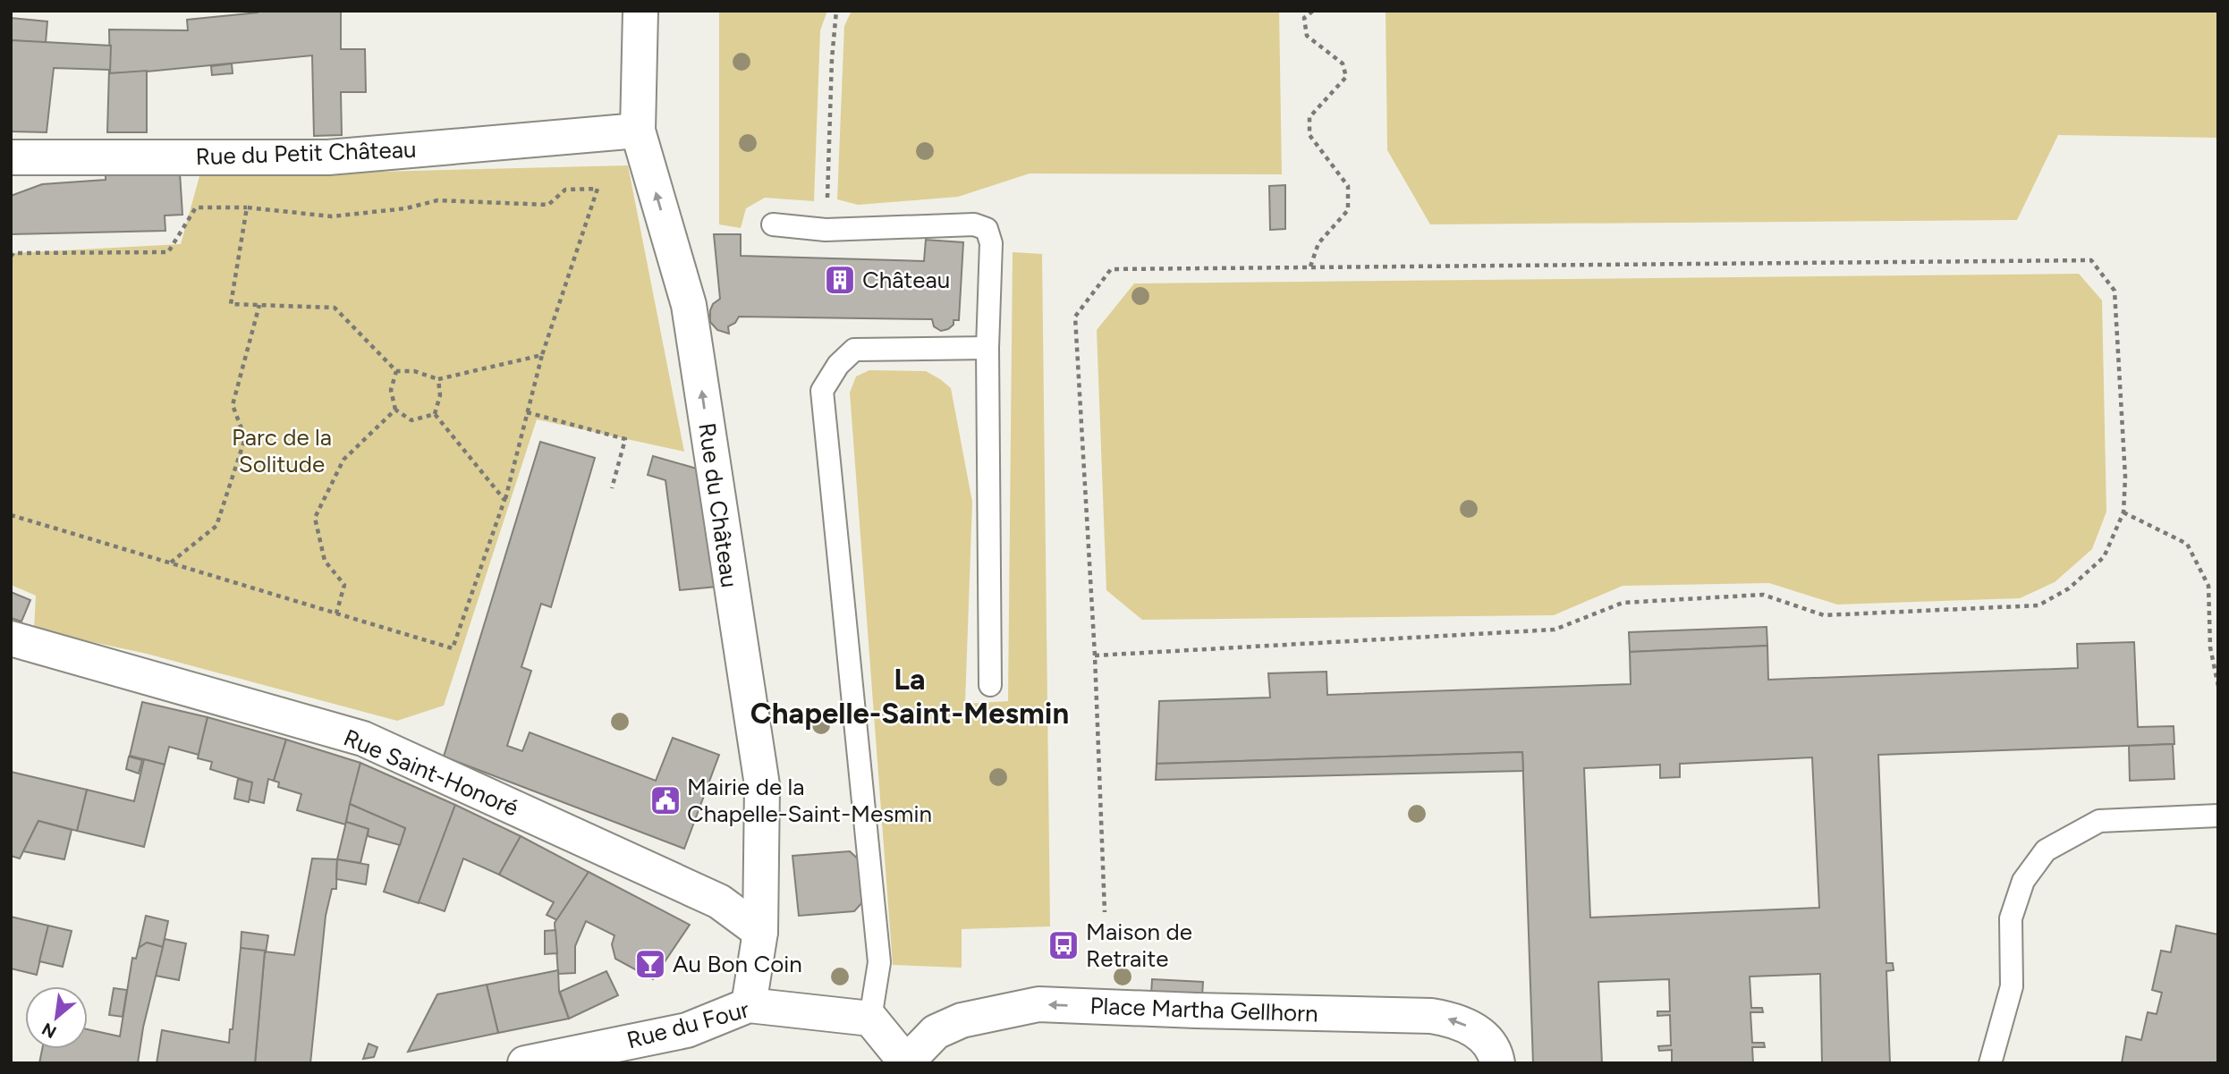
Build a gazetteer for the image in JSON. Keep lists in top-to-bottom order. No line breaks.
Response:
{"streets":{"street":["Rue du Petit Château","Rue du Château","Rue Saint-Honoré","Place Martha Gellhorn","Rue du Four"]},"crossings":[["Rue du Petit Château","Rue du Château"],["Rue du Château","Rue Saint-Honoré"],["Rue du Château","Rue du Four"]],"one_way":["Rue du Château","Place Martha Gellhorn"],"districts":["La Chapelle-Saint-Mesmin"],"parks":["Parc de la Solitude"],"places":{"building":["Château"],"public building":["Mairie de la Chapelle-Saint-Mesmin"],"bus stop":["Maison de Retraite"],"bar":["Au Bon Coin"]},"north":"bottom left"}
